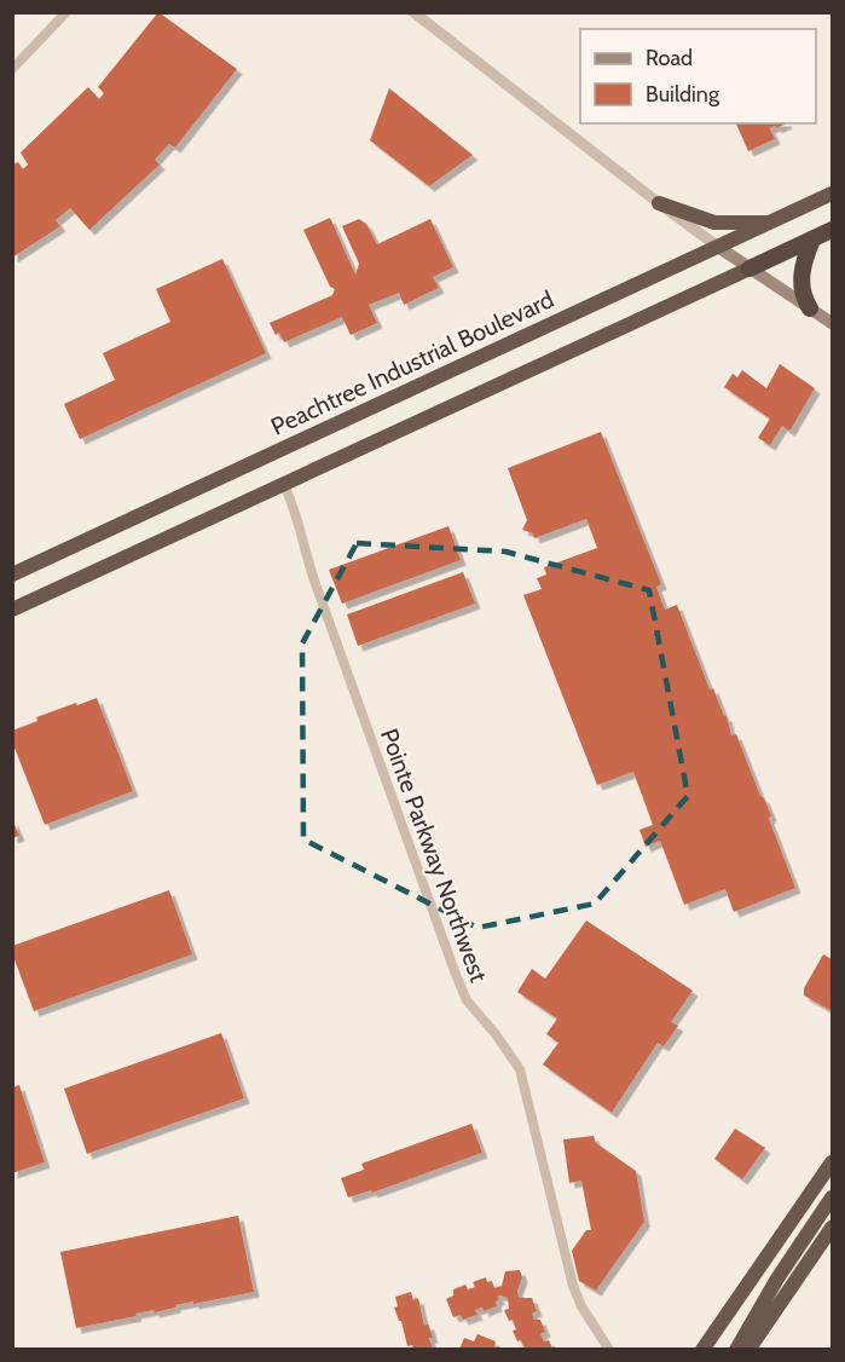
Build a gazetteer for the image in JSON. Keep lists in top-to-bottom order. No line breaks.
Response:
{"streets":{"highway":["Peachtree Industrial Boulevard"],"street":["Pointe Parkway Northwest"]},"legend":["Road","Building"]}
